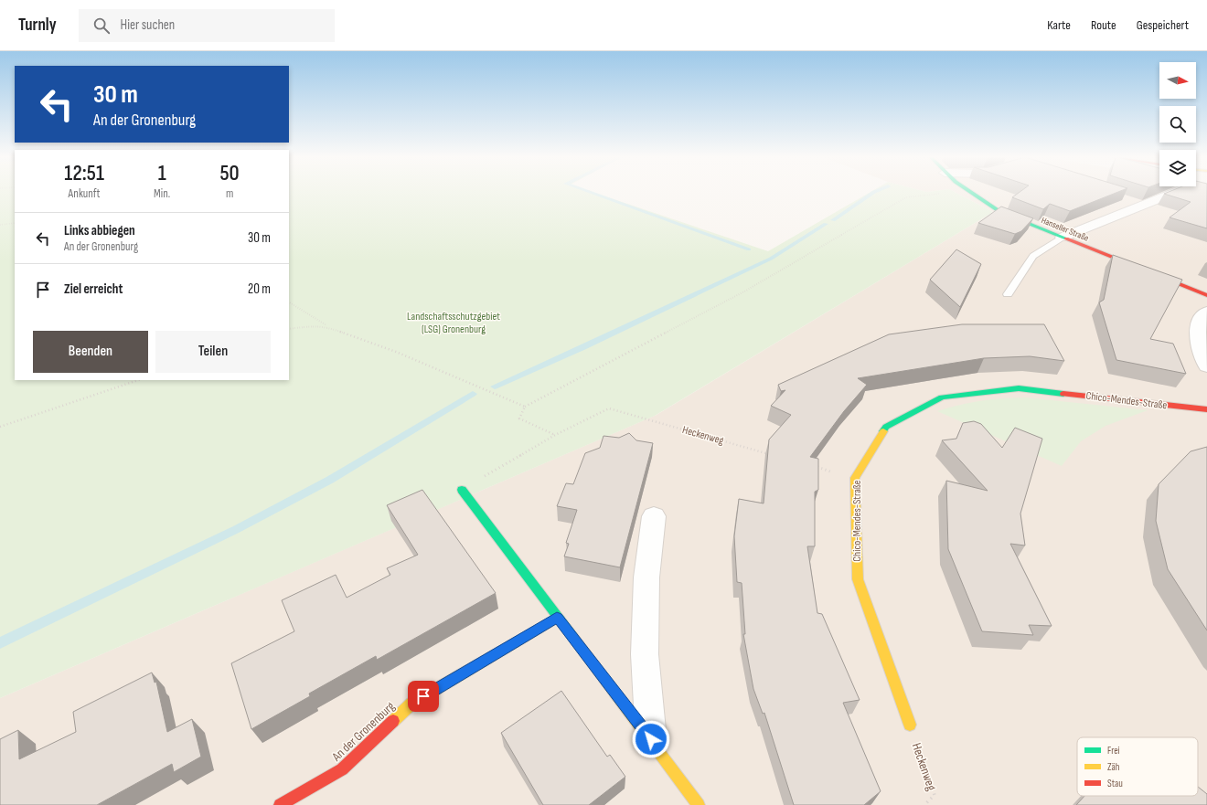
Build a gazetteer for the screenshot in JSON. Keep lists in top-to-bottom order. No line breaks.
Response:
{"streets":{"street":["Hanseller Straße","Chico-Mendes-Straße","An der Gronenburg"],"path":["Heckenweg"]},"crossings":[["Chico-Mendes-Straße","Heckenweg"]],"parks":["Landschaftsschutzgebiet (LSG) Gronenburg"],"legend":["Frei","Zäh","Stau"],"north":"right","page":{"header":"Turnly","search":"Hier suchen","nav":["Karte","Route","Gespeichert"],"turn":["30 m","An der Gronenburg"],"eta":["12:51","Ankunft","1","Min.","50","m"],"list":[{"name":"Links abbiegen","note":"An der Gronenburg","value":"30 m"},{"name":"Ziel erreicht","value":"20 m"}],"buttons":["Beenden","Teilen"]}}
